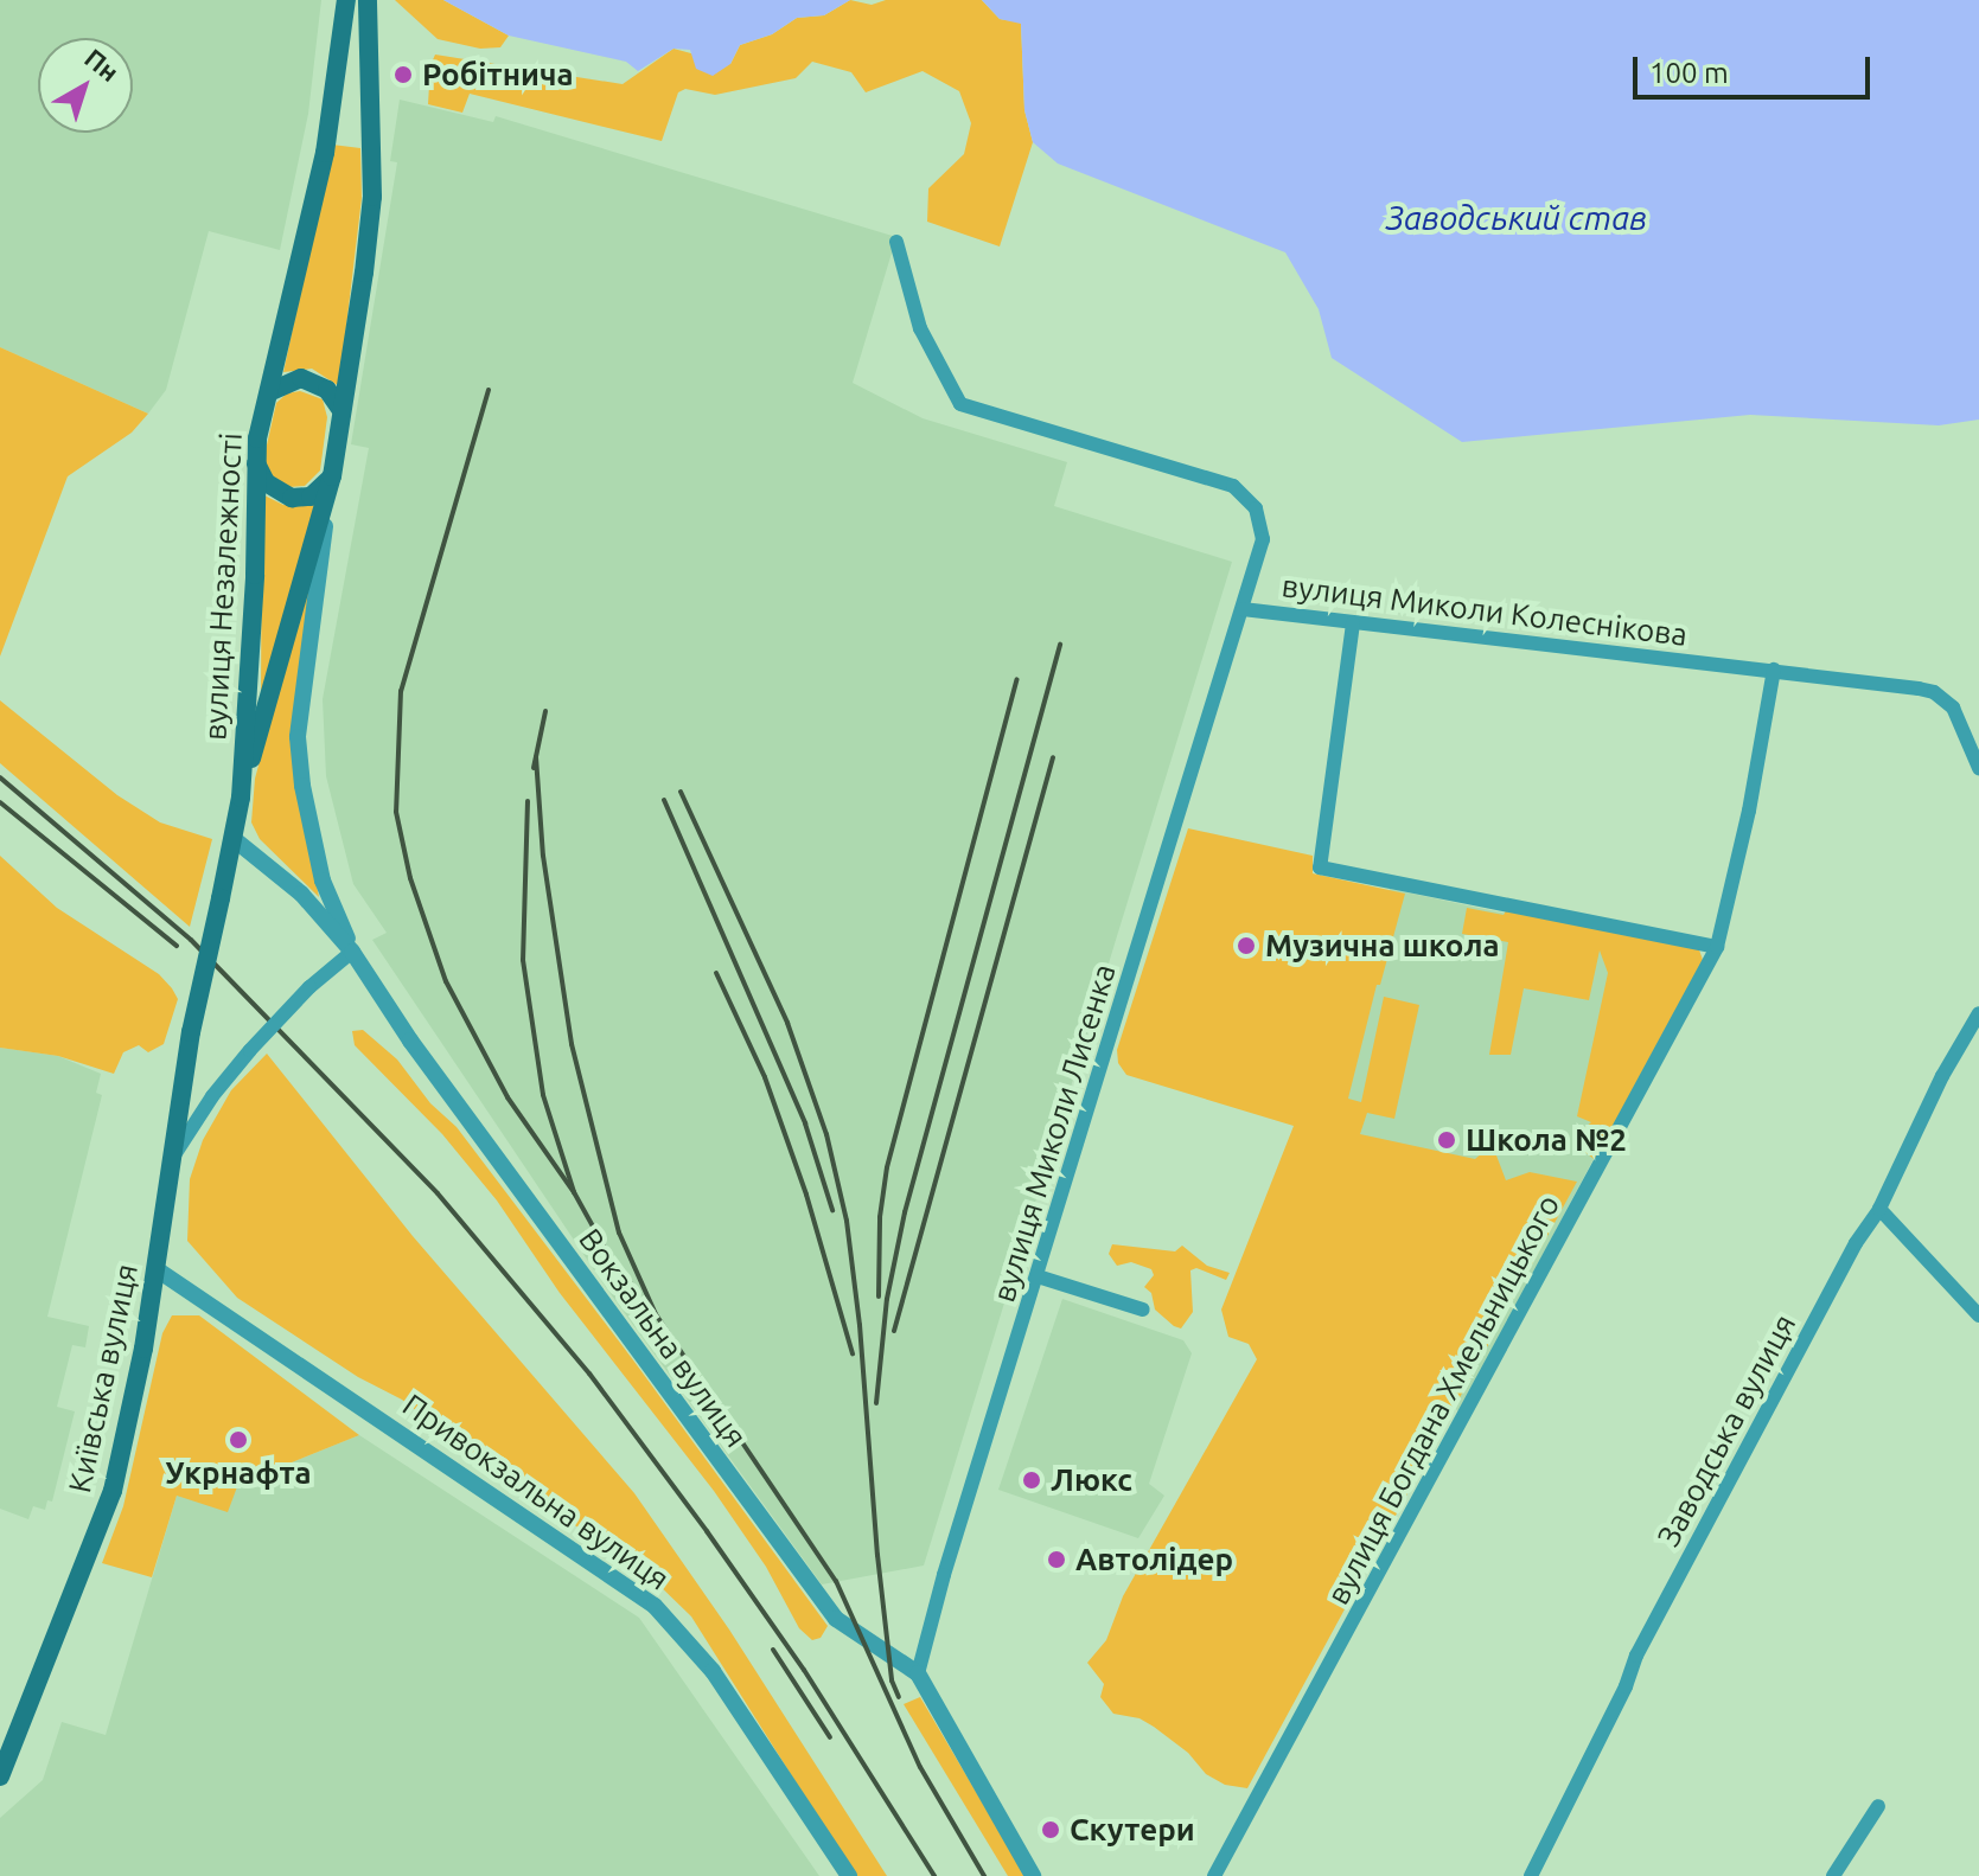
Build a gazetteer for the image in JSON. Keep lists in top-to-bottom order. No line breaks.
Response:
{"streets":{"main road":["вулиця Незалежності","Київська вулиця"],"street":["вулиця Миколи Колеснікова","вулиця Миколи Лисенка","Вокзальна вулиця","вулиця Богдана Хмельницького","Заводська вулиця","Привокзальна вулиця"]},"crossings":[["вулиця Незалежності","Вокзальна вулиця"],["вулиця Незалежності","Київська вулиця"],["вулиця Миколи Колеснікова","вулиця Миколи Лисенка"],["вулиця Миколи Колеснікова","вулиця Богдана Хмельницького"],["вулиця Миколи Лисенка","Вокзальна вулиця"],["Київська вулиця","Привокзальна вулиця"]],"water":["Заводський став"],"places":["Робітнича","Музична школа","Школа №2","Укрнафта","Люкс","Автолідер","Скутери"],"scale_bar":"100 m","north":"top right"}
